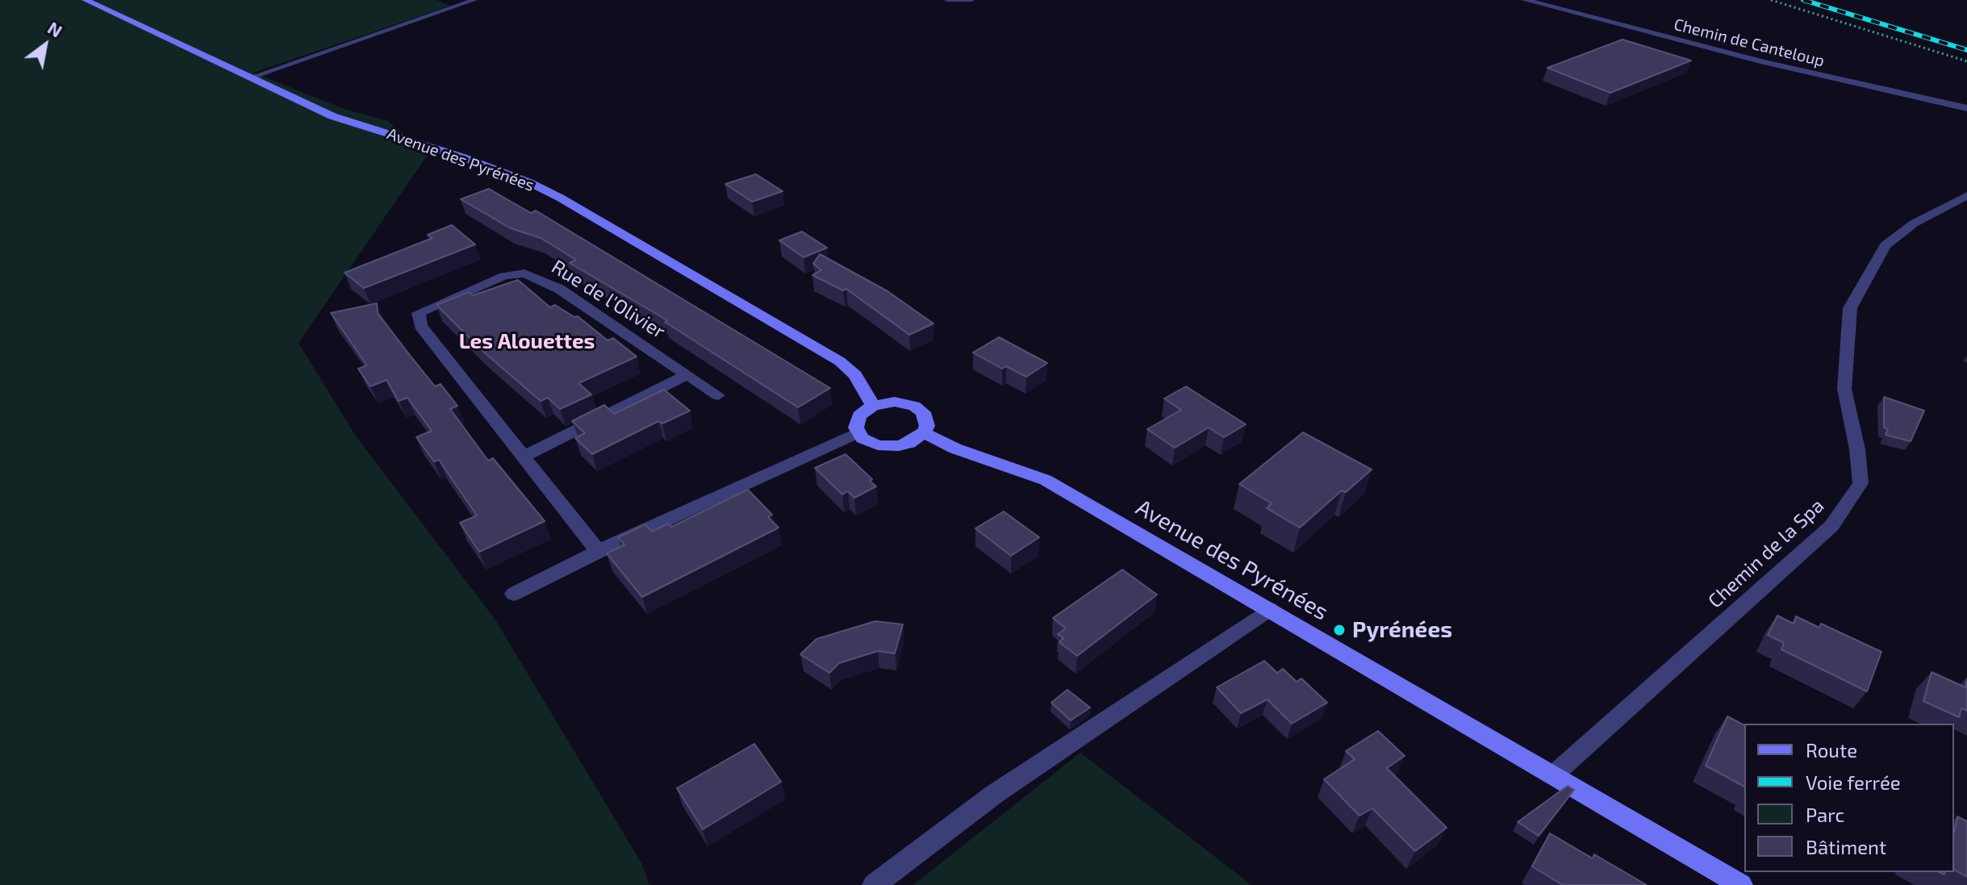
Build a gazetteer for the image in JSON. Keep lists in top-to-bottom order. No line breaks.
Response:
{"streets":{"main road":["Avenue des Pyrénées"],"street":["Chemin de Canteloup","Rue de l'Olivier","Chemin de la Spa"]},"crossings":[["Avenue des Pyrénées","Chemin de la Spa"]],"districts":["Les Alouettes"],"places":["Pyrénées"],"legend":["Route","Voie ferrée","Parc","Bâtiment"],"north":"top right"}
